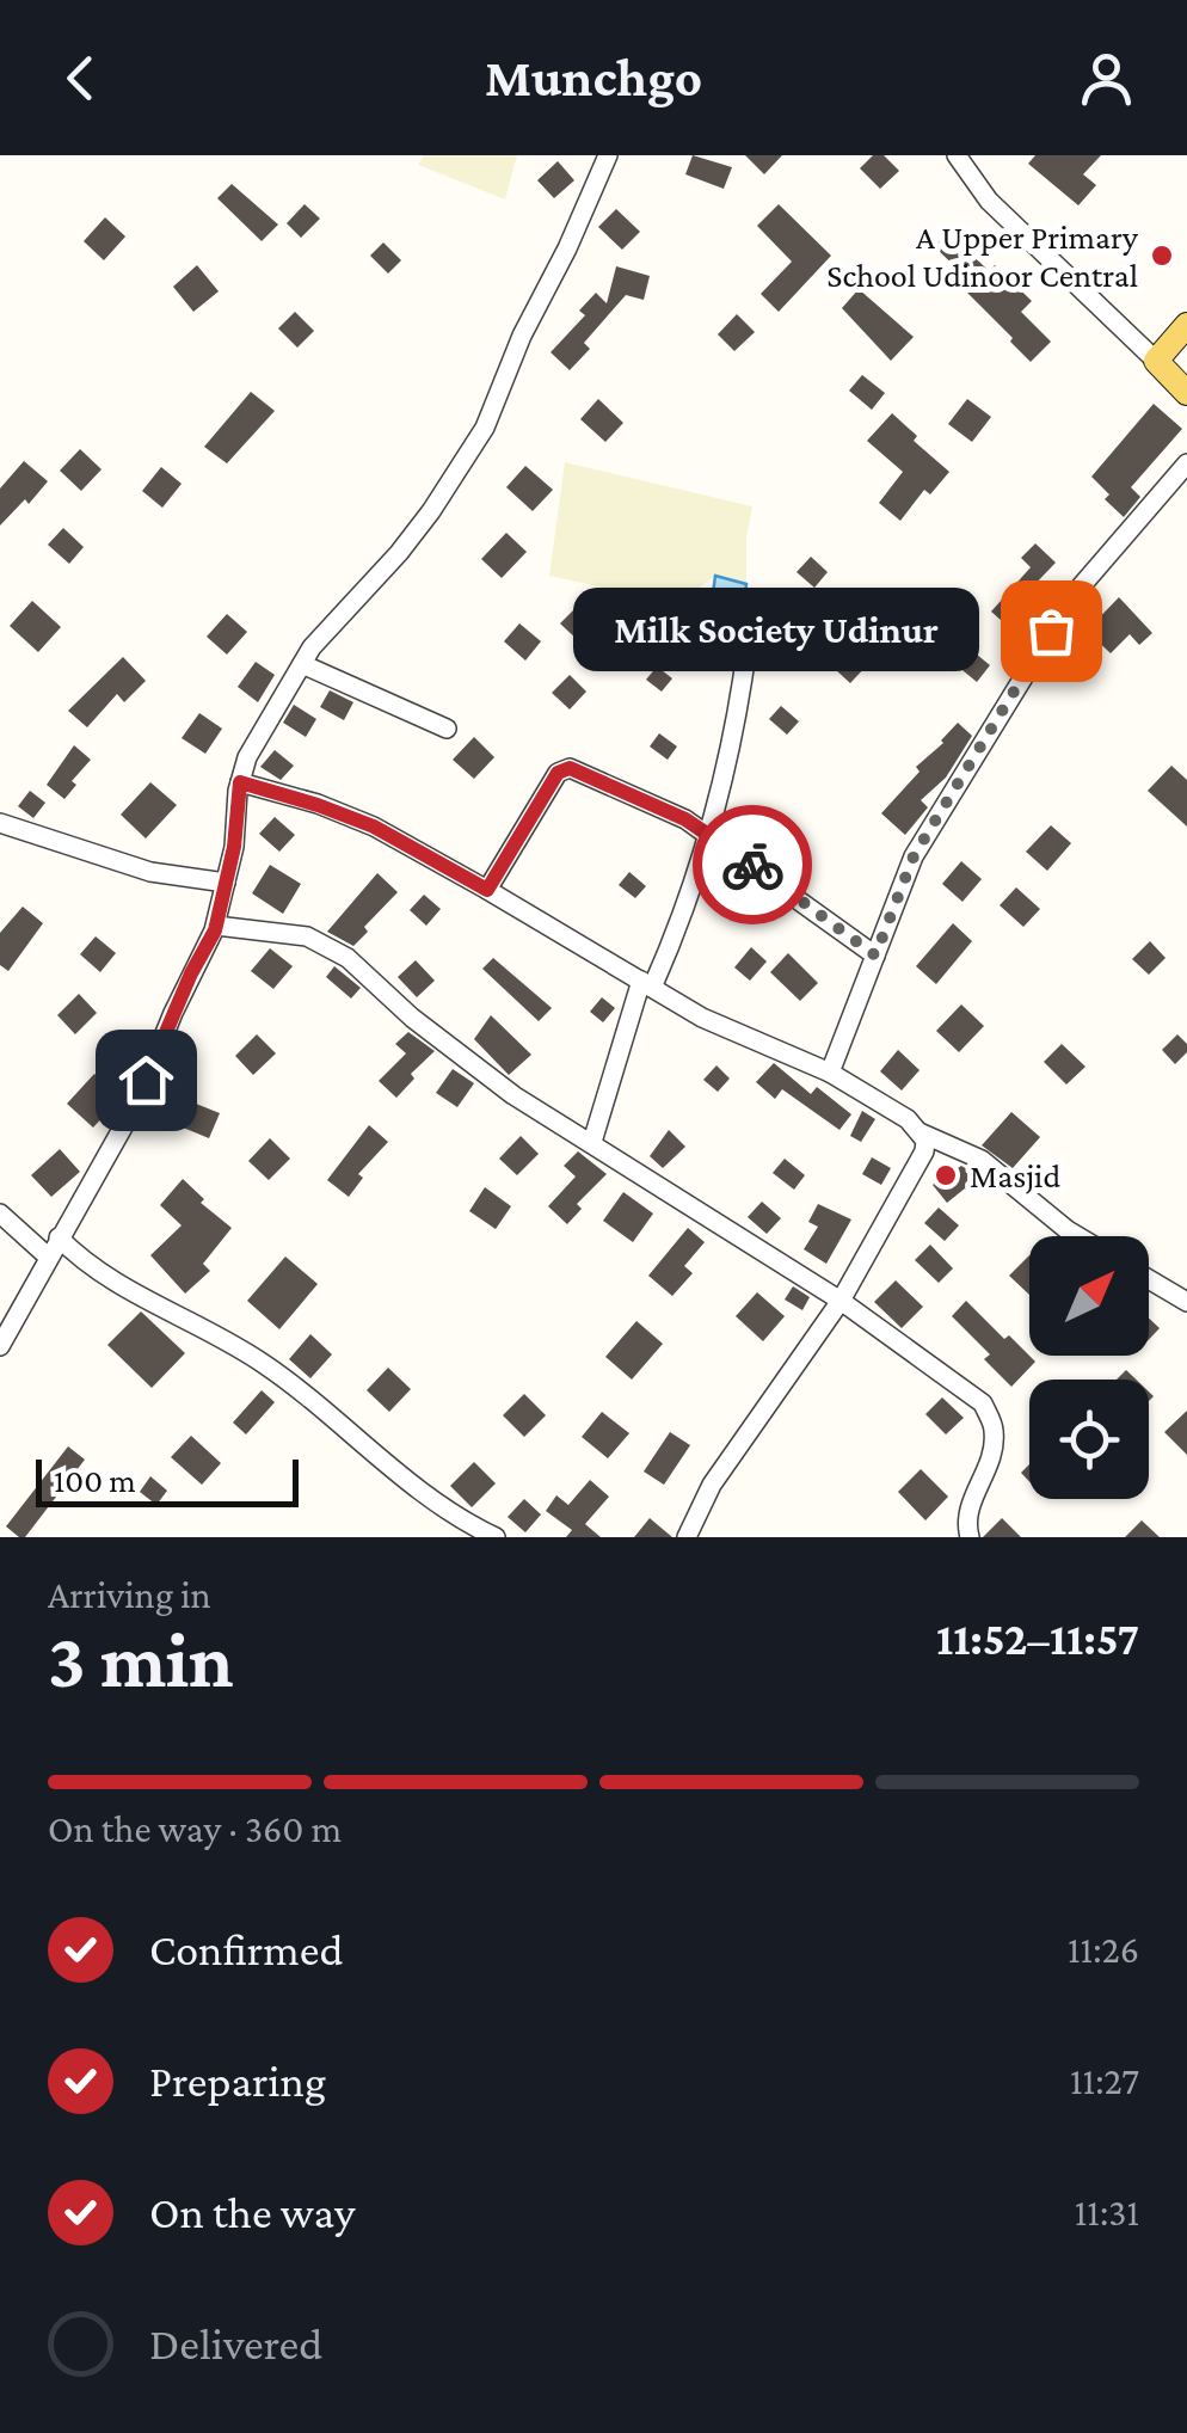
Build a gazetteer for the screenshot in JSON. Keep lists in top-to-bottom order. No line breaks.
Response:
{"places":["A Upper Primary School Udinoor Central","Milk Society Udinur","Masjid"],"scale_bar":"100 m","north":"top right","page":{"header":"Munchgo","bubble":"Milk Society Udinur","scale":"100 m","heading":["3 min","Arriving in","11:52–11:57"],"bar":"On the way · 360 m","list":[["Confirmed","11:26"],["Preparing","11:27"],["On the way","11:31"],"Delivered"]}}
